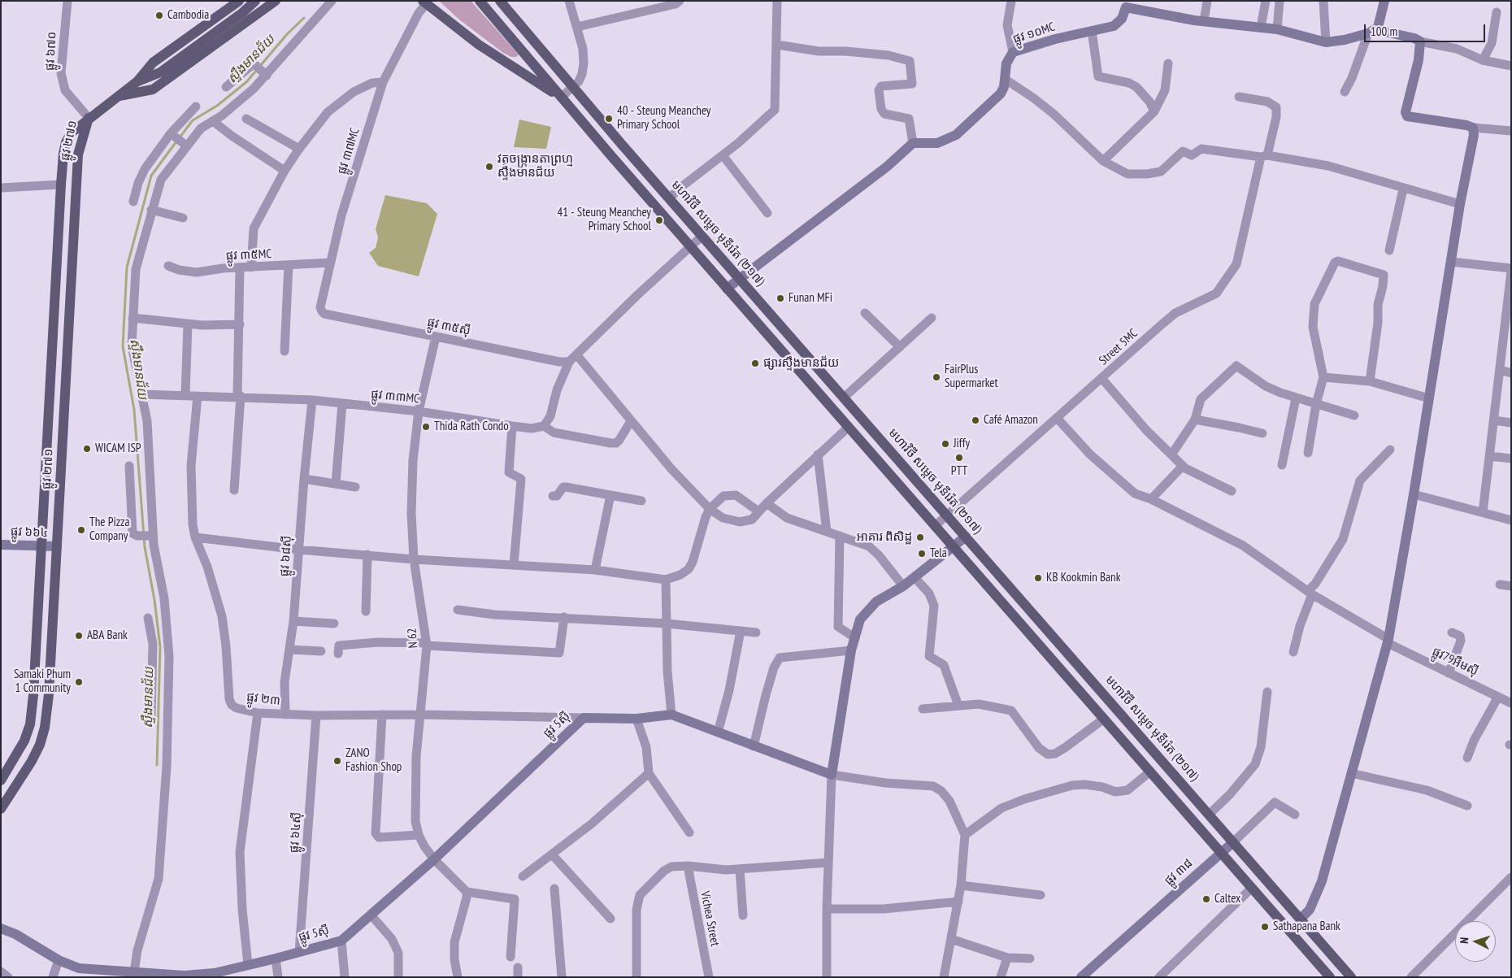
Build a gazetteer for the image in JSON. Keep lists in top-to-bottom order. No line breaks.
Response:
{"streets":{"main road":["ផ្លូវ ២៧១","មហាវិថី សម្តេច មុនីរ៉េត (២១៧)"],"street":["ផ្លូវ ១០MC","ផ្លូវ ៦៧០","ផ្លូវ ៣៧MC","ផ្លូវ ៣៥MC","ផ្លូវ ៣៥ស៊ី","Street 5MC","ផ្លូវ ៣៣MC","ផ្លូវ ៦៦៤","ផ្លូវ ៦៨ស៊ី","N 62","ផ្លូវ79អឹមស៊ី","ផ្លូវ ២៣","ផ្លូវ 5ស៊ី","ផ្លូវ ៦៤ស៊ី","ផ្លូវ ៣៨","Vichea Street"]},"crossings":[["ផ្លូវ ៦៧០","ផ្លូវ ២៧១"],["ផ្លូវ ២៧១","ផ្លូវ ៦៦៤"],["ផ្លូវ ៣៧MC","ផ្លូវ ៣៥MC"],["ផ្លូវ ៣៧MC","ផ្លូវ ៣៥ស៊ី"],["មហាវិថី សម្តេច មុនីរ៉េត (២១៧)","Street 5MC"],["មហាវិថី សម្តេច មុនីរ៉េត (២១៧)","ផ្លូវ ៣៨"],["ផ្លូវ ៣៥ស៊ី","N 62"],["Street 5MC","ផ្លូវ79អឹមស៊ី"],["ផ្លូវ ៣៣MC","ផ្លូវ ៦៨ស៊ី"],["ផ្លូវ ៣៣MC","N 62"],["ផ្លូវ ៣៣MC","ផ្លូវ ២៣"],["ផ្លូវ ៦៨ស៊ី","ផ្លូវ ២៣"],["N 62","ផ្លូវ ២៣"],["N 62","ផ្លូវ 5ស៊ី"],["ផ្លូវ ២៣","ផ្លូវ 5ស៊ី"],["ផ្លូវ ២៣","ផ្លូវ ៦៤ស៊ី"],["ផ្លូវ 5ស៊ី","ផ្លូវ ៦៤ស៊ី"]],"water":["ស្ទឹងមានជ័យ"],"places":["Cambodia","40 - Steung Meanchey Primary School","វត្តចង្ក្រានតាព្រហ្ម ស្ទឹងមានជ័យ","41 - Steung Meanchey Primary School","Funan MFi","ផ្សារស្ទឹងមានជ័យ","FairPlus Supermarket","Café Amazon","Thida Rath Condo","Jiffy","WICAM ISP","PTT","The Pizza Company","អាគារ ពិសិដ្ឋ","Tela","KB Kookmin Bank","ABA Bank","Samaki Phum 1 Community","ZANO Fashion Shop","Caltex","Sathapana Bank"],"scale_bar":"100 m","north":"left"}
